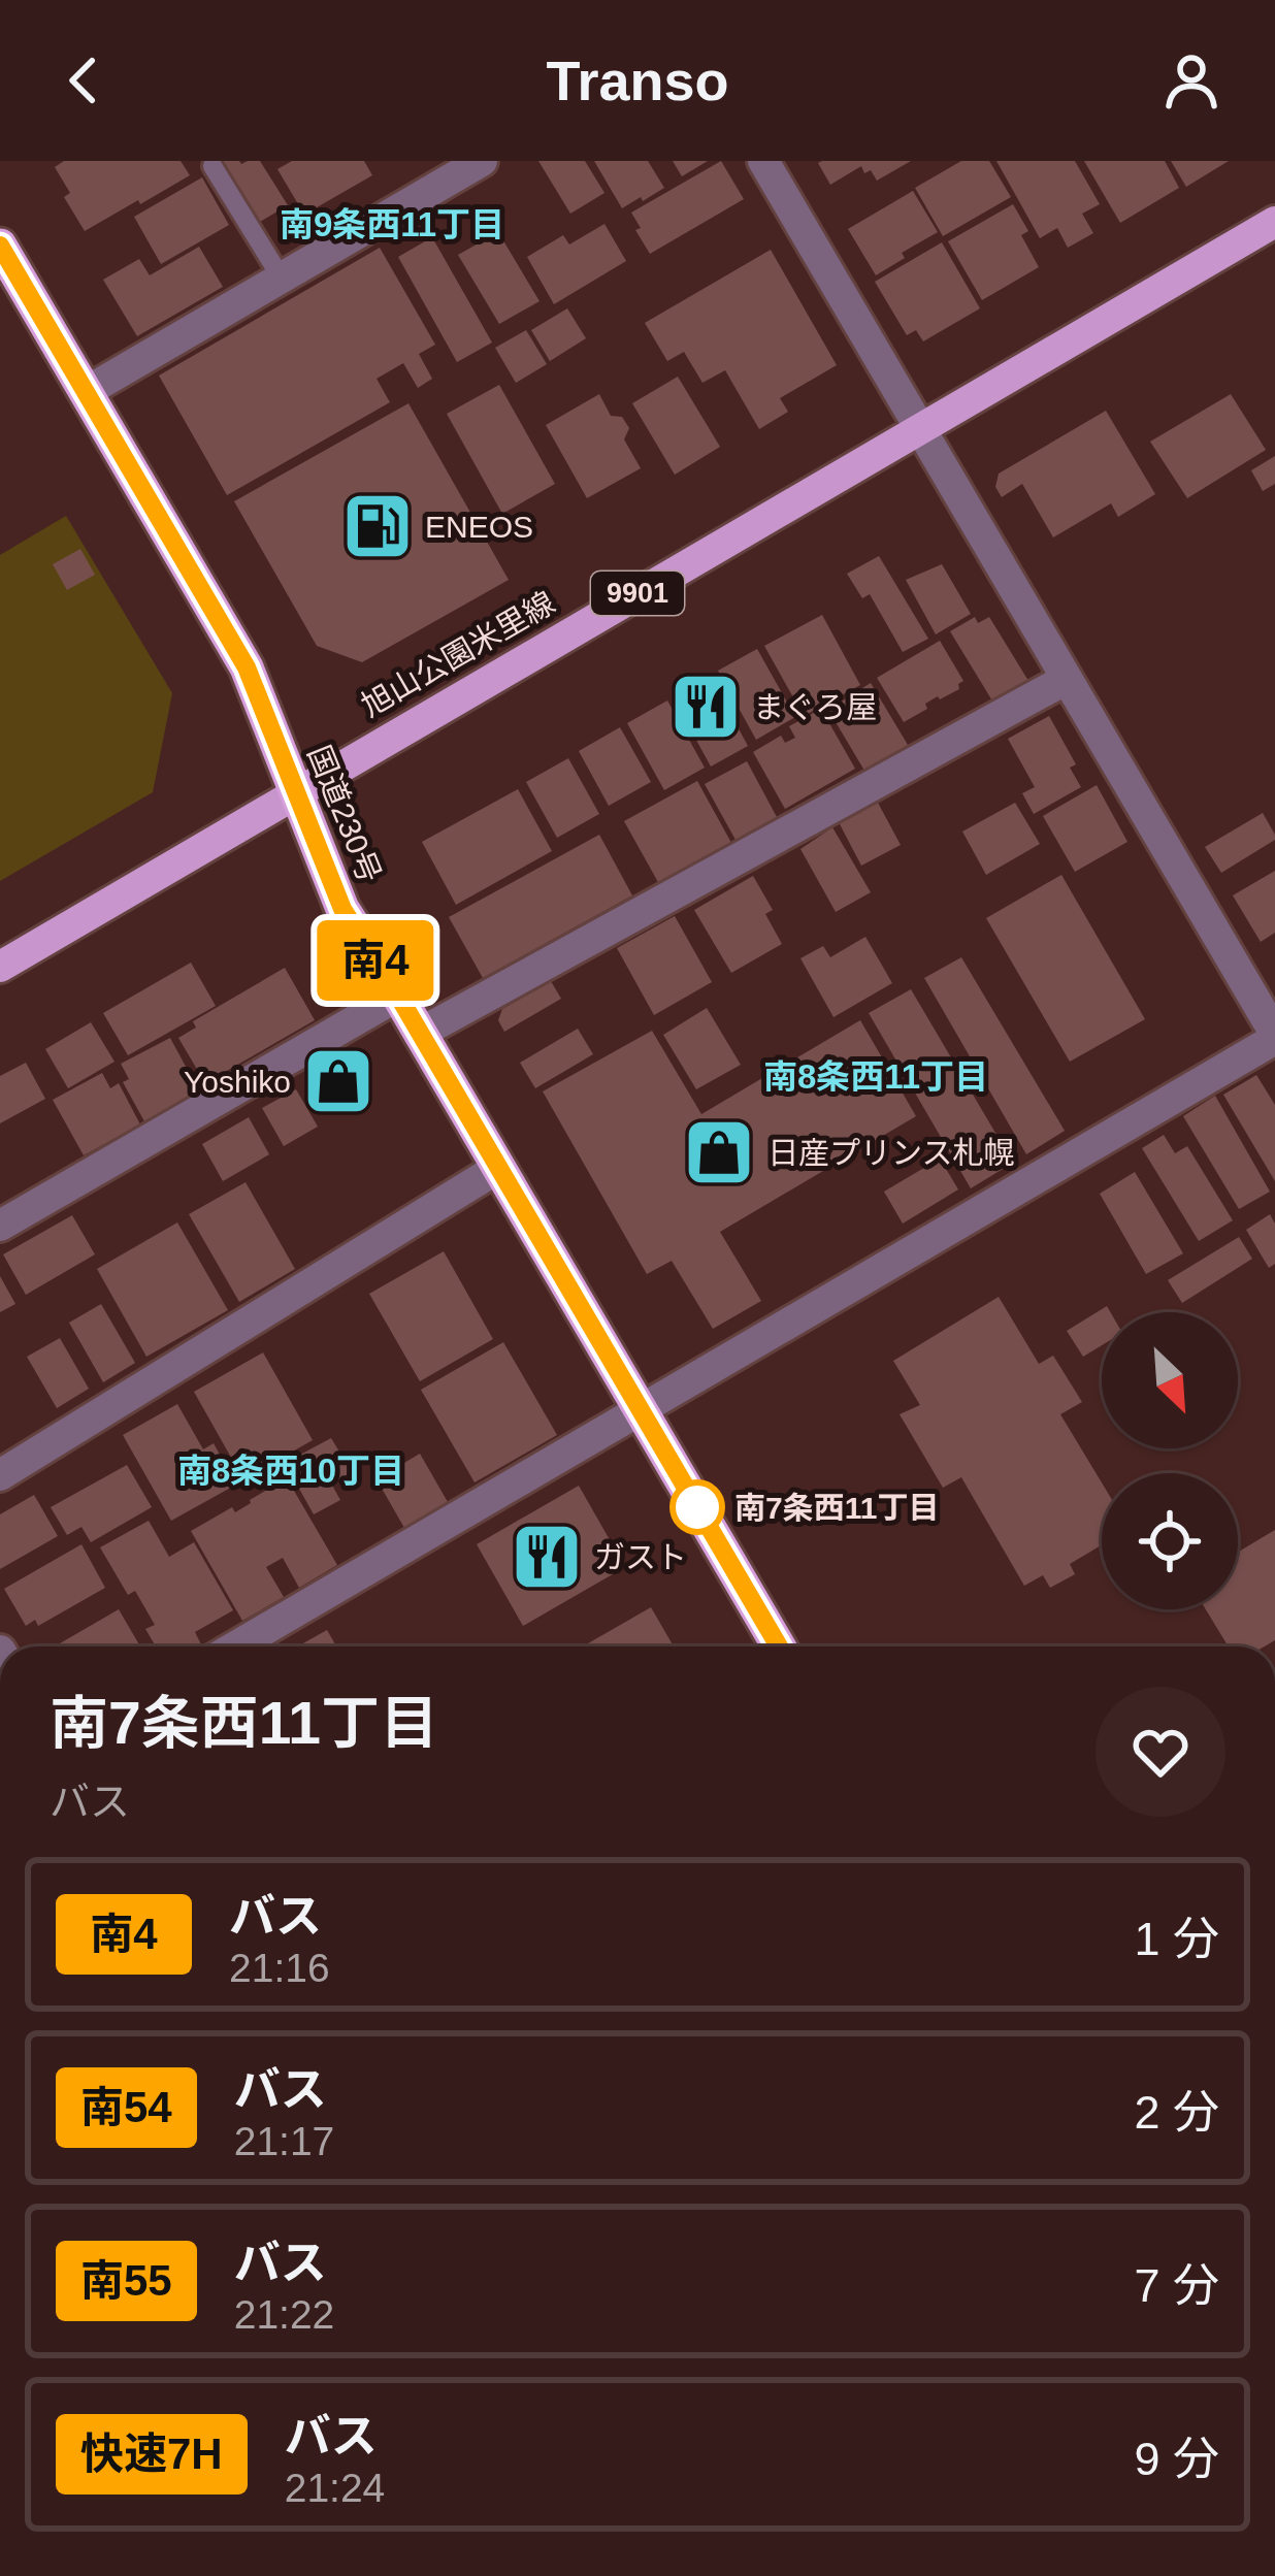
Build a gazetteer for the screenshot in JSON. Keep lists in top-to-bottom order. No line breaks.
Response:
{"streets":{"highway":["国道230号"],"main road":["9901","旭山公園米里線"]},"crossings":[["旭山公園米里線","国道230号"]],"districts":["南9条西11丁目","南8条西11丁目","南8条西10丁目"],"places":{"fuel station":["ENEOS"],"restaurant":["まぐろ屋","ガスト"],"shop":["Yoshiko","日産プリンス札幌"],"other":["南7条西11丁目"]},"lines":["bus line 南4"],"north":"bottom right","page":{"header":"Transo","on_map":"南4","heading":["南7条西11丁目","バス"],"list":[{"mark":"南4","name":"バス","note":"21:16","value":"1 分"},{"mark":"南54","name":"バス","note":"21:17","value":"2 分"},{"mark":"南55","name":"バス","note":"21:22","value":"7 分"},{"mark":"快速7H","name":"バス","note":"21:24","value":"9 分"}]}}
